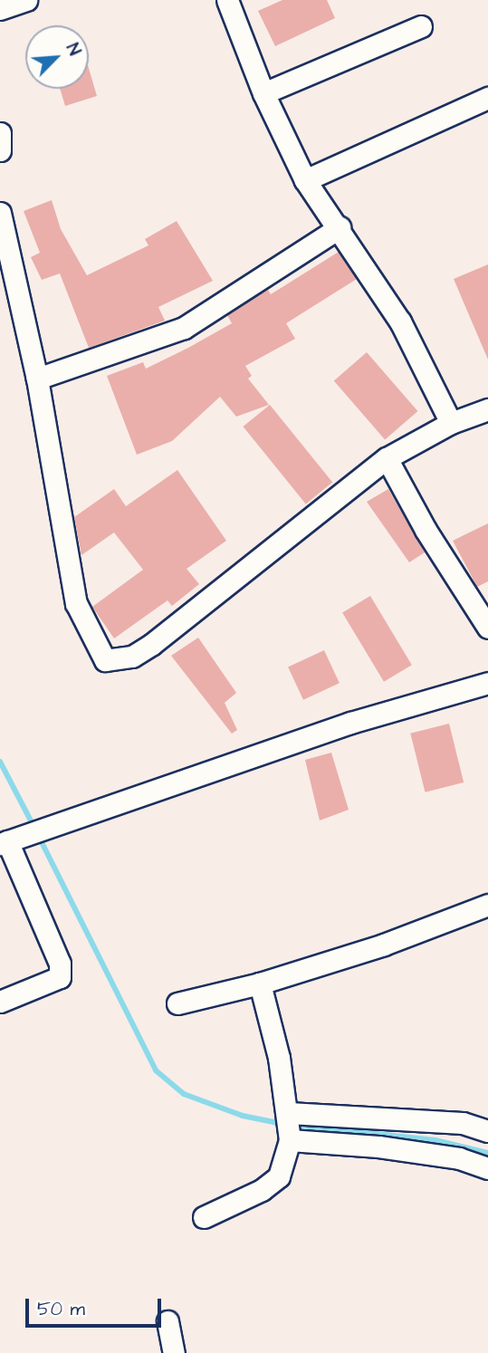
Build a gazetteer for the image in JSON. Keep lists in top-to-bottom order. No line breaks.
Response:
{"scale_bar":"50 m","north":"top right"}
